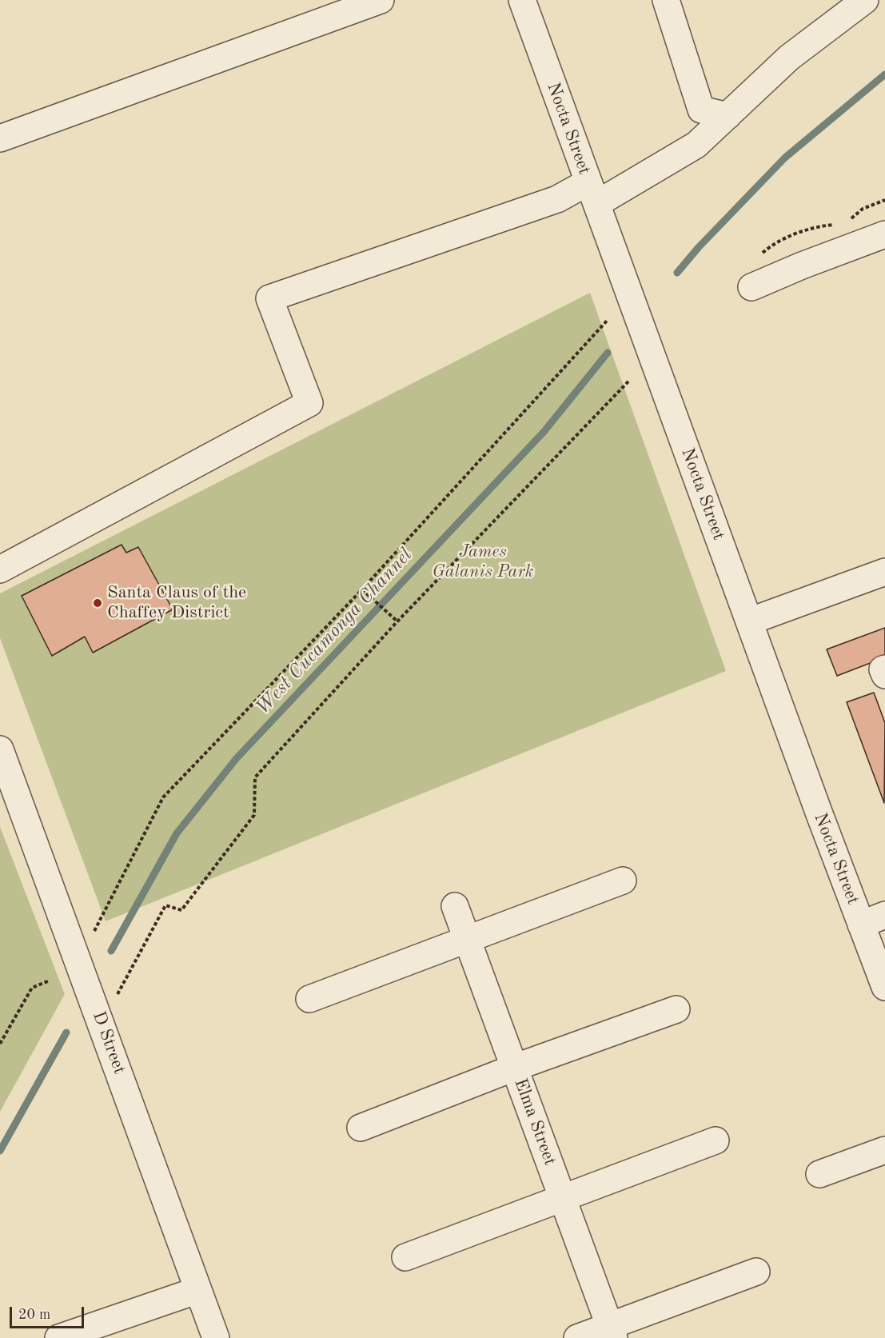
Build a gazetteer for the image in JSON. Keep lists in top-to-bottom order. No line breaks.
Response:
{"streets":{"street":["Nocta Street","D Street","Elma Street"]},"water":["West Cucamonga Channel"],"parks":["James Galanis Park"],"places":["Santa Claus of the Chaffey District"],"scale_bar":"20 m"}
